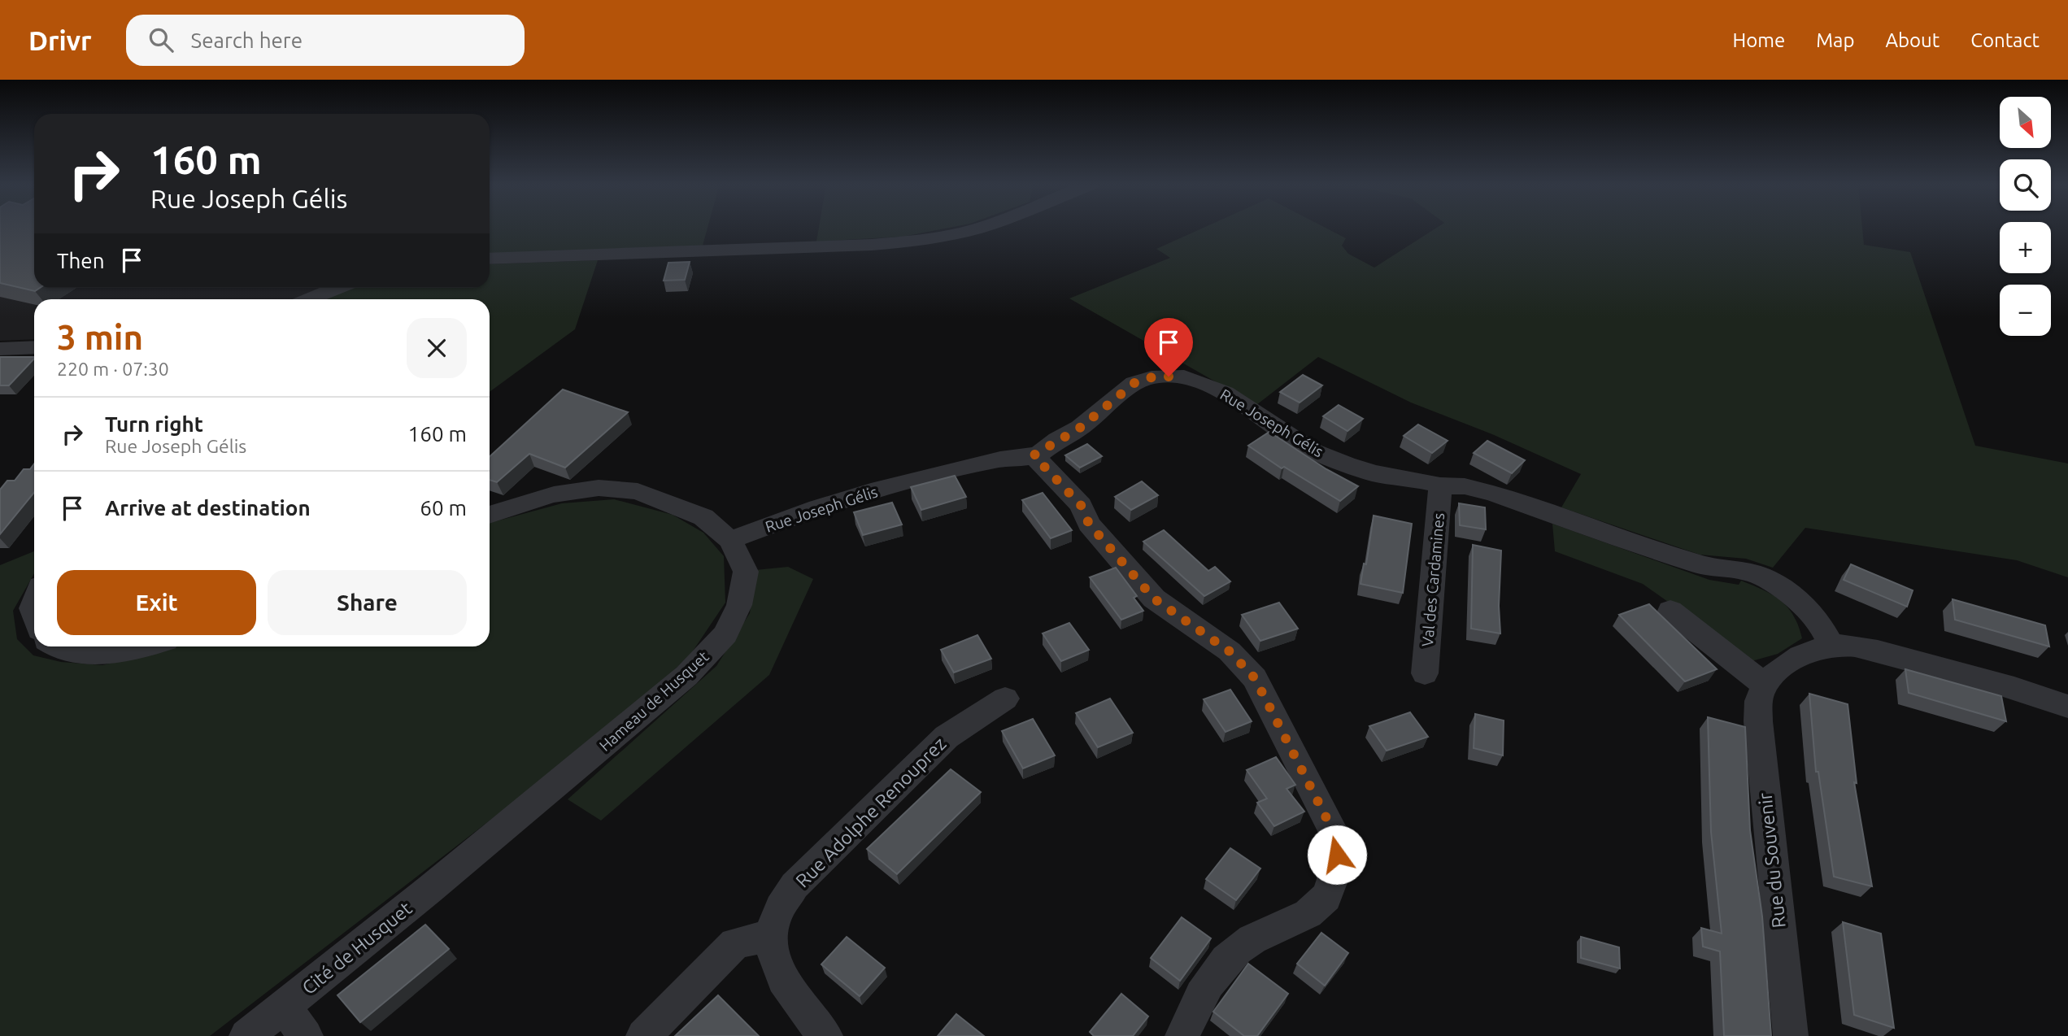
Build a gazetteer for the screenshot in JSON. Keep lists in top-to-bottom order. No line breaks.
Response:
{"streets":{"street":["Rue Joseph Gélis","Val des Cardamines","Hameau de Husquet","Rue Adolphe Renouprez","Rue du Souvenir","Cité de Husquet"]},"crossings":[["Rue Joseph Gélis","Val des Cardamines"],["Rue Joseph Gélis","Hameau de Husquet"],["Hameau de Husquet","Cité de Husquet"]],"north":"bottom right","page":{"header":"Drivr","search":"Search here","nav":["Home","Map","About","Contact"],"map_buttons":["+","−"],"turn":["160 m","Rue Joseph Gélis"],"then":"Then","heading":["3 min","220 m · 07:30"],"list":[{"name":"Turn right","note":"Rue Joseph Gélis","value":"160 m"},{"name":"Arrive at destination","value":"60 m"}],"buttons":["Exit","Share"]}}
